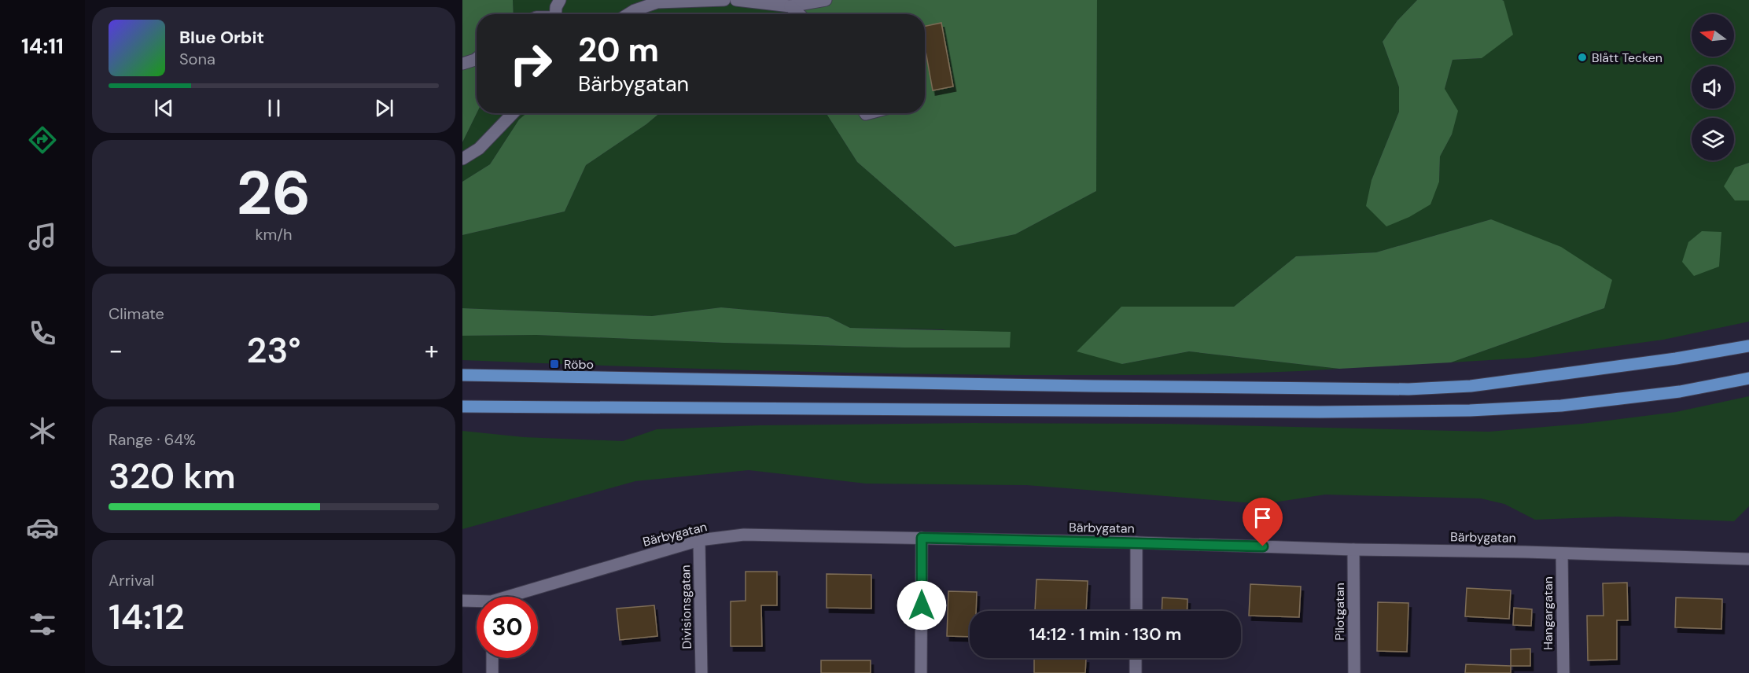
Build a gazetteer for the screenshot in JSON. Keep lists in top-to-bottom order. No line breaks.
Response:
{"streets":{"street":["Bärbygatan","Divisionsgatan","Pilotgatan","Hangargatan"]},"crossings":[["Bärbygatan","Divisionsgatan"],["Bärbygatan","Pilotgatan"],["Bärbygatan","Hangargatan"]],"places":{"other":["Blått Tecken"],"transit":["Röbo"]},"north":"left","page":{"tabs":"14:11","turn":["20 m","Bärbygatan"],"song":["Blue Orbit","Sona"],"tile":[["26","km/h"],"Climate",["Range · 64%","320 km"],["Arrival","14:12"]],"heat":["−","23°","+"],"limit":"30","trip":"14:12 · 1 min · 130 m"}}
